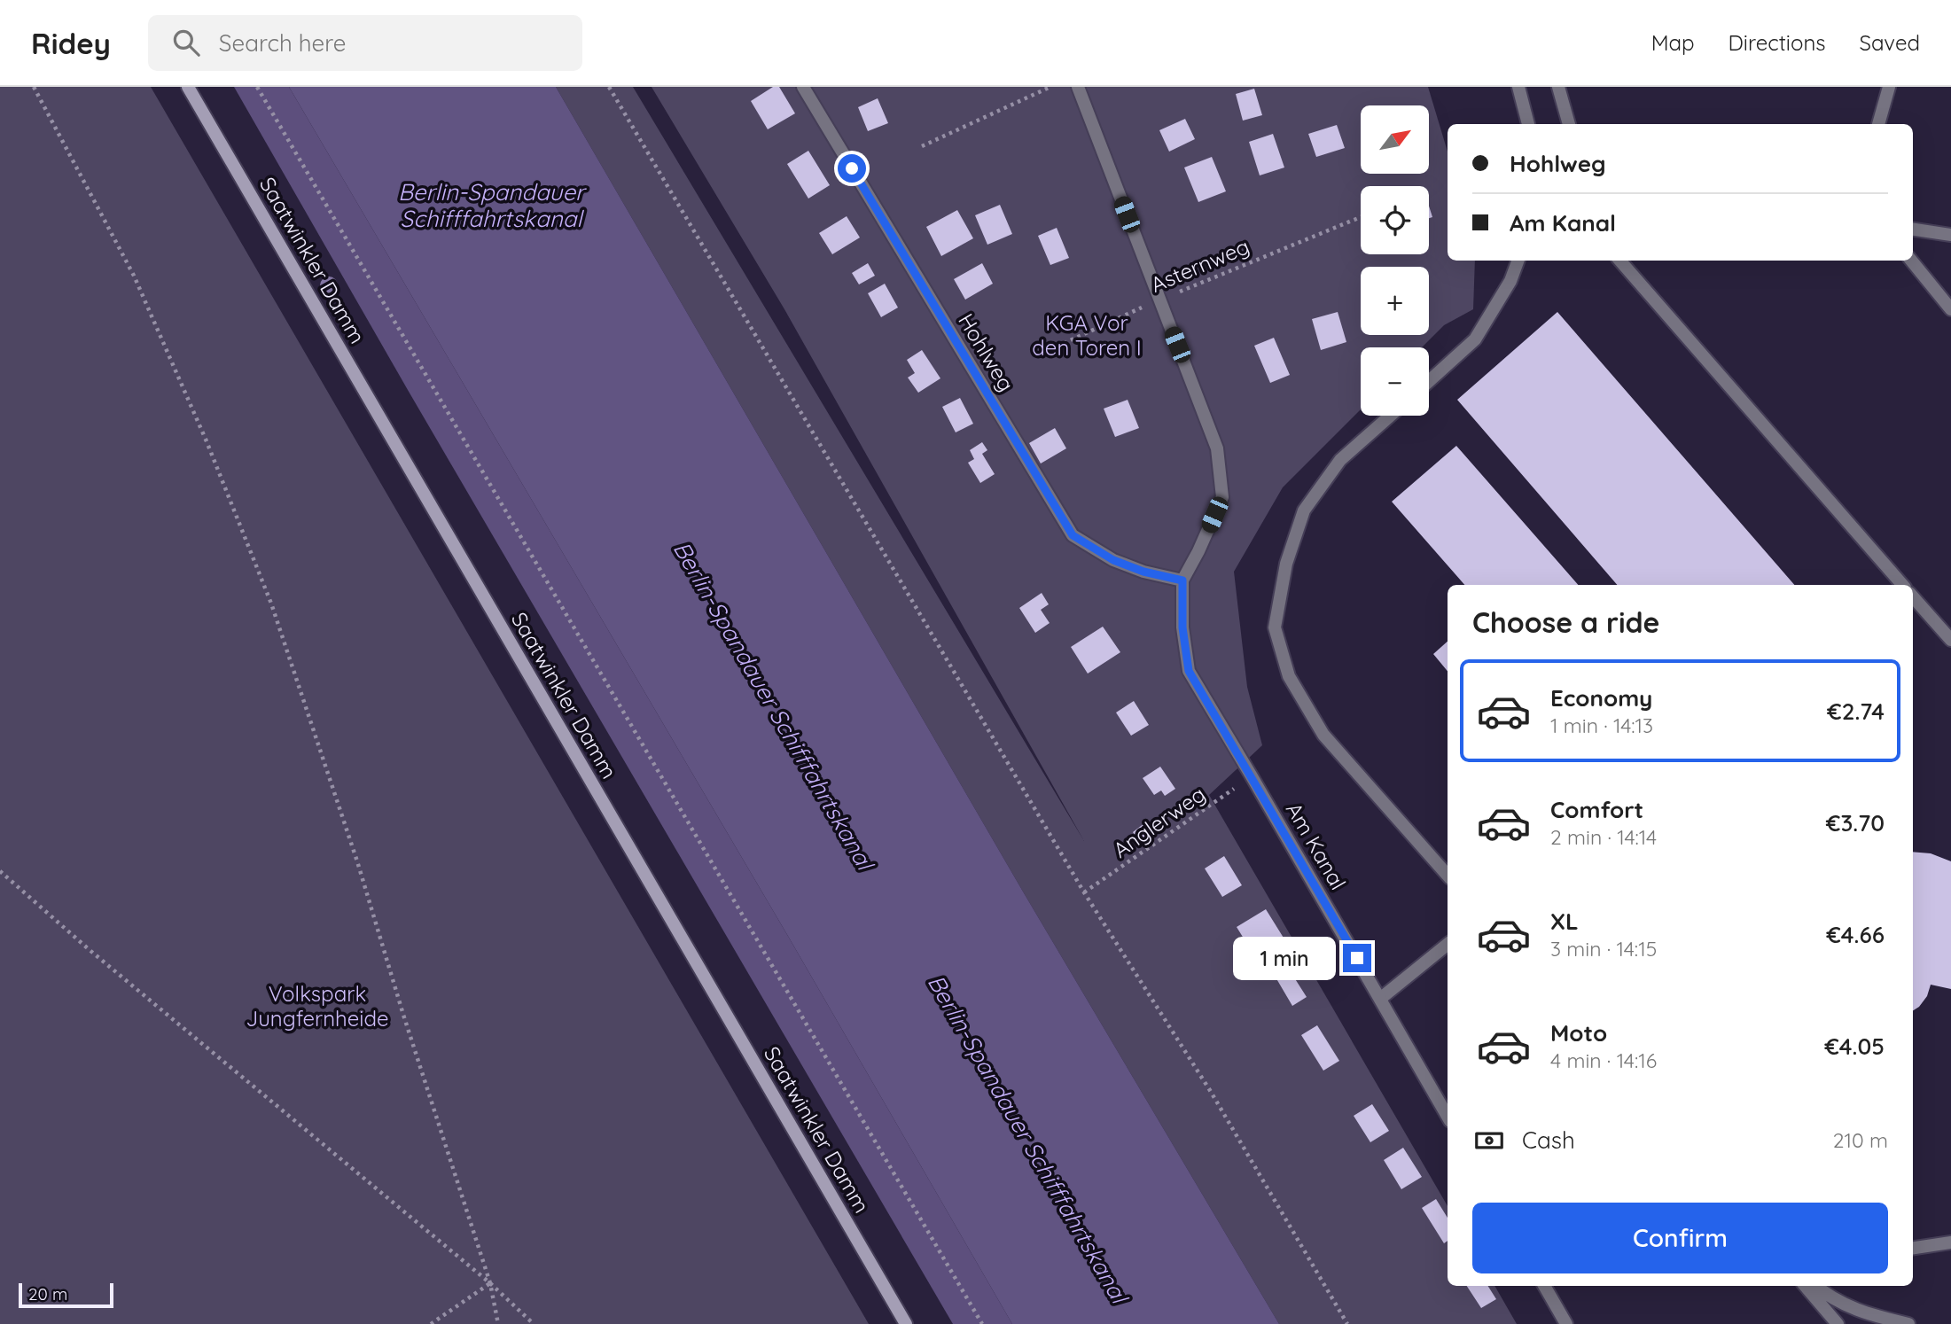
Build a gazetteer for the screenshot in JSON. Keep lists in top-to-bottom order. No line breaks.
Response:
{"streets":{"main road":["Saatwinkler Damm"],"street":["Hohlweg","Am Kanal"],"path":["Asternweg","Anglerweg"]},"crossings":[["Hohlweg","Am Kanal"],["Anglerweg","Am Kanal"]],"water":["Berlin-Spandauer Schifffahrtskanal"],"parks":["KGA Vor den Toren I","Volkspark Jungfernheide"],"scale_bar":"20 m","north":"top right","page":{"header":"Ridey","search":"Search here","nav":["Map","Directions","Saved"],"map_buttons":["+","−"],"banner":["Hohlweg","Am Kanal"],"heading":"Choose a ride","list":[{"name":"Economy","note":"1 min · 14:13","value":"€2.74"},{"name":"Comfort","note":"2 min · 14:14","value":"€3.70"},{"name":"XL","note":"3 min · 14:15","value":"€4.66"},{"name":"Moto","note":"4 min · 14:16","value":"€4.05"}],"bubble":"1 min","pay":["Cash","210 m"],"buttons":"Confirm","scale":"20 m"}}
